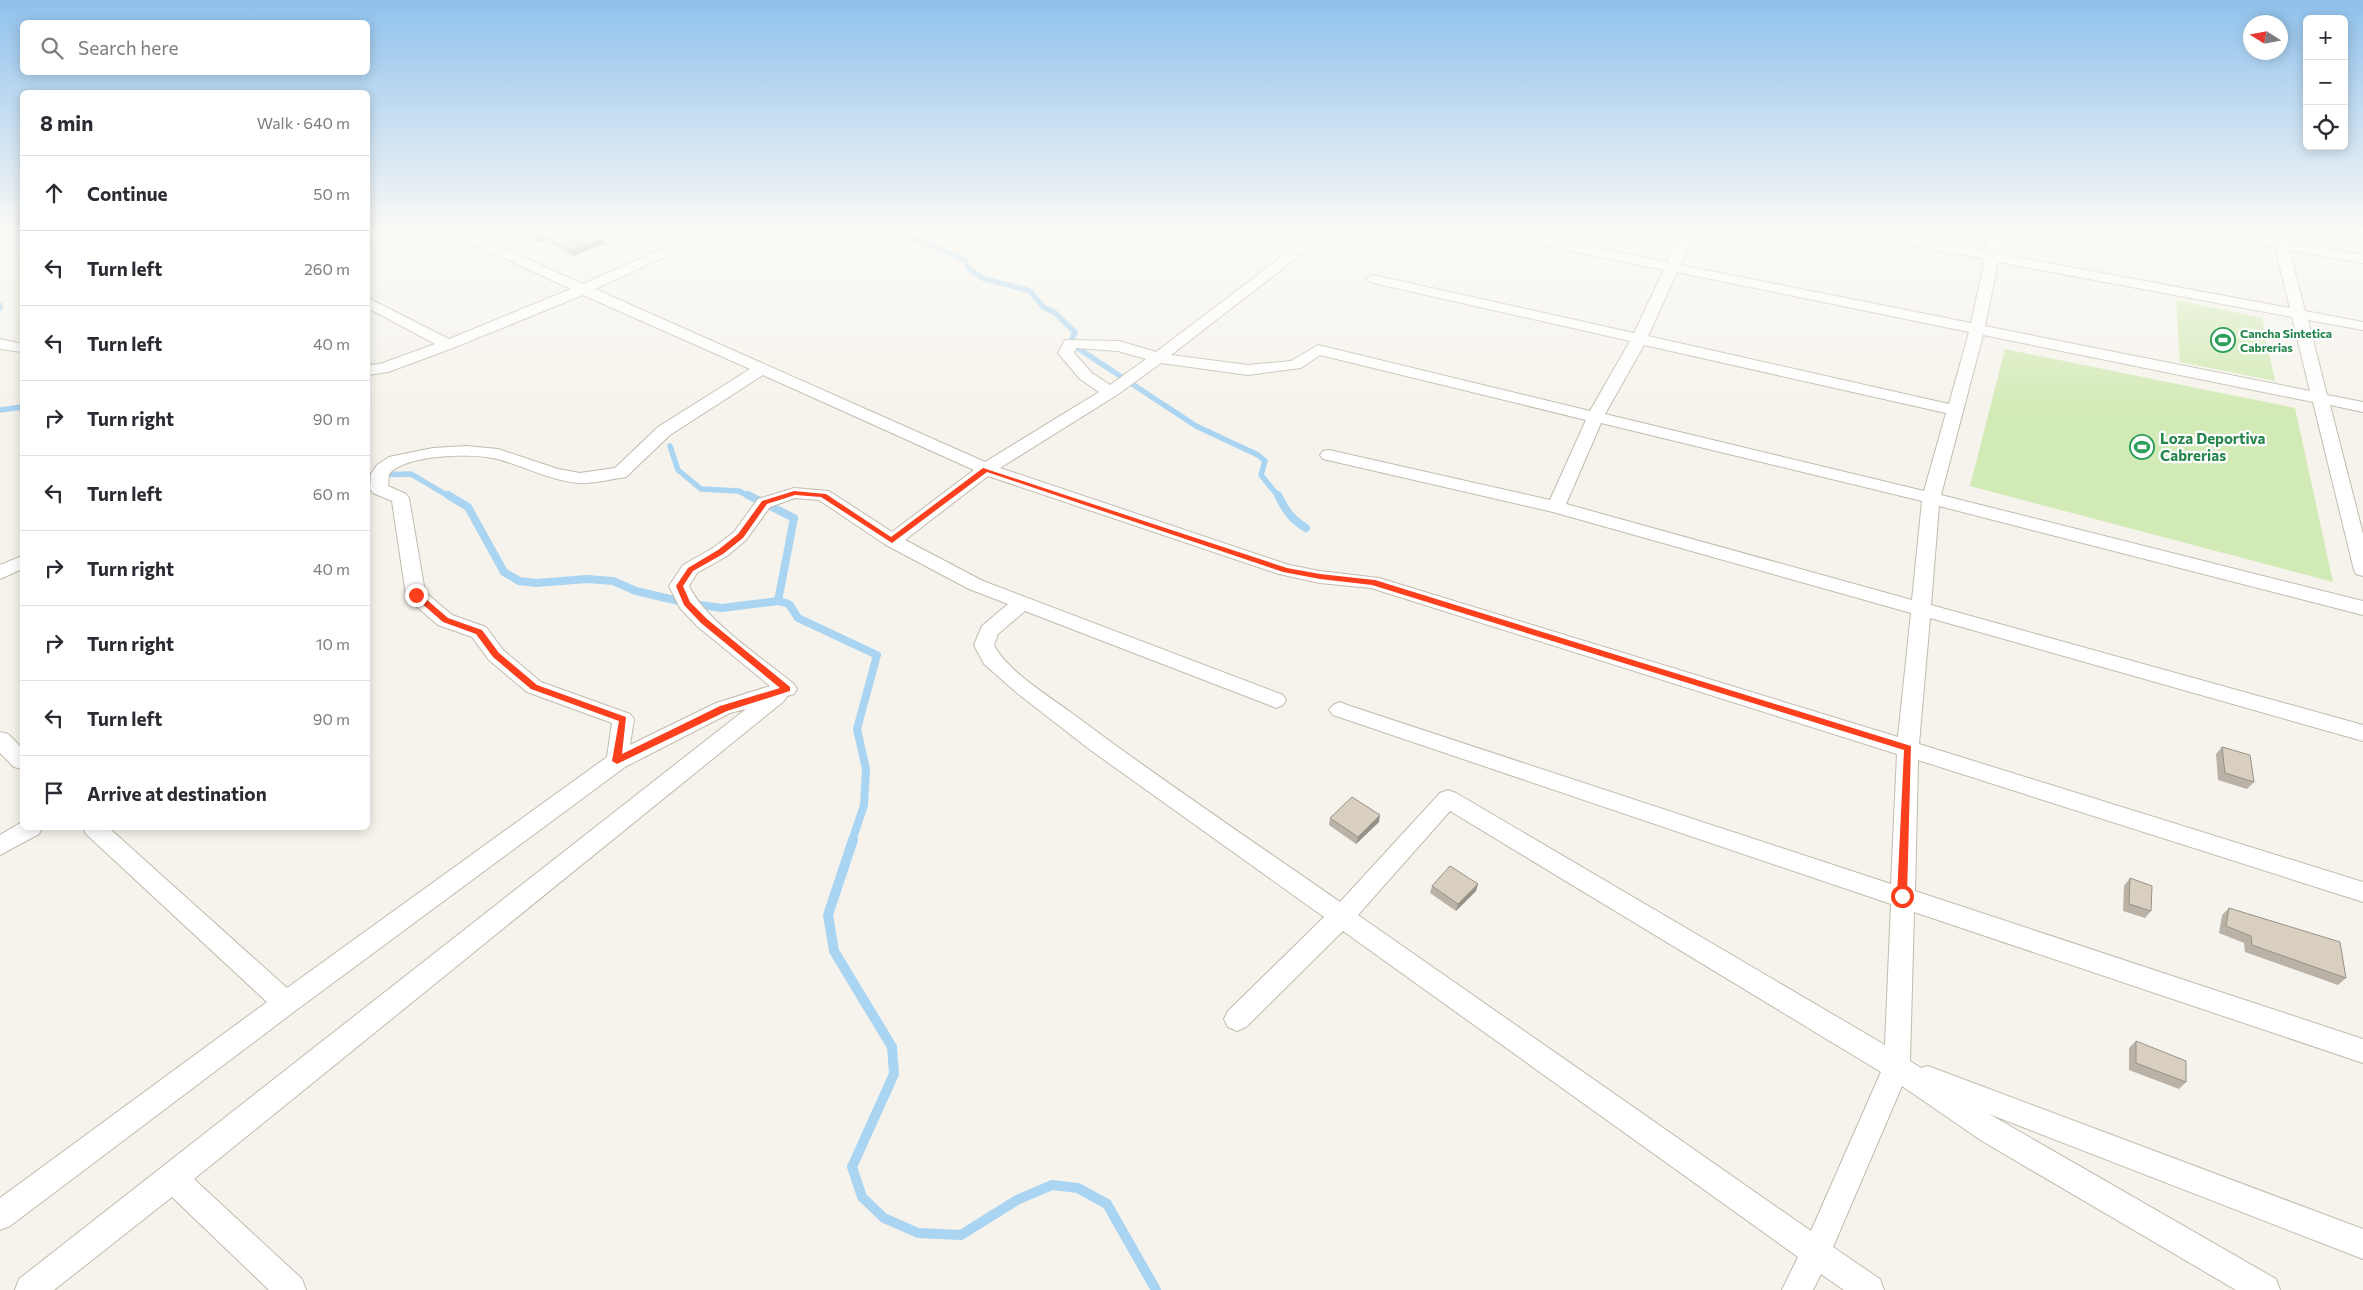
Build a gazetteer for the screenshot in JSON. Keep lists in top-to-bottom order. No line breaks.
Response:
{"places":{"sports":["Cancha Sintetica Cabrerias","Loza Deportiva Cabrerias"]},"north":"left","page":{"map_buttons":["+","−"],"search":"Search here","heading":["8 min","Walk · 640 m"],"list":[["Continue","50 m"],["Turn left","260 m"],["Turn left","40 m"],["Turn right","90 m"],["Turn left","60 m"],["Turn right","40 m"],["Turn right","10 m"],["Turn left","90 m"],"Arrive at destination"]}}
